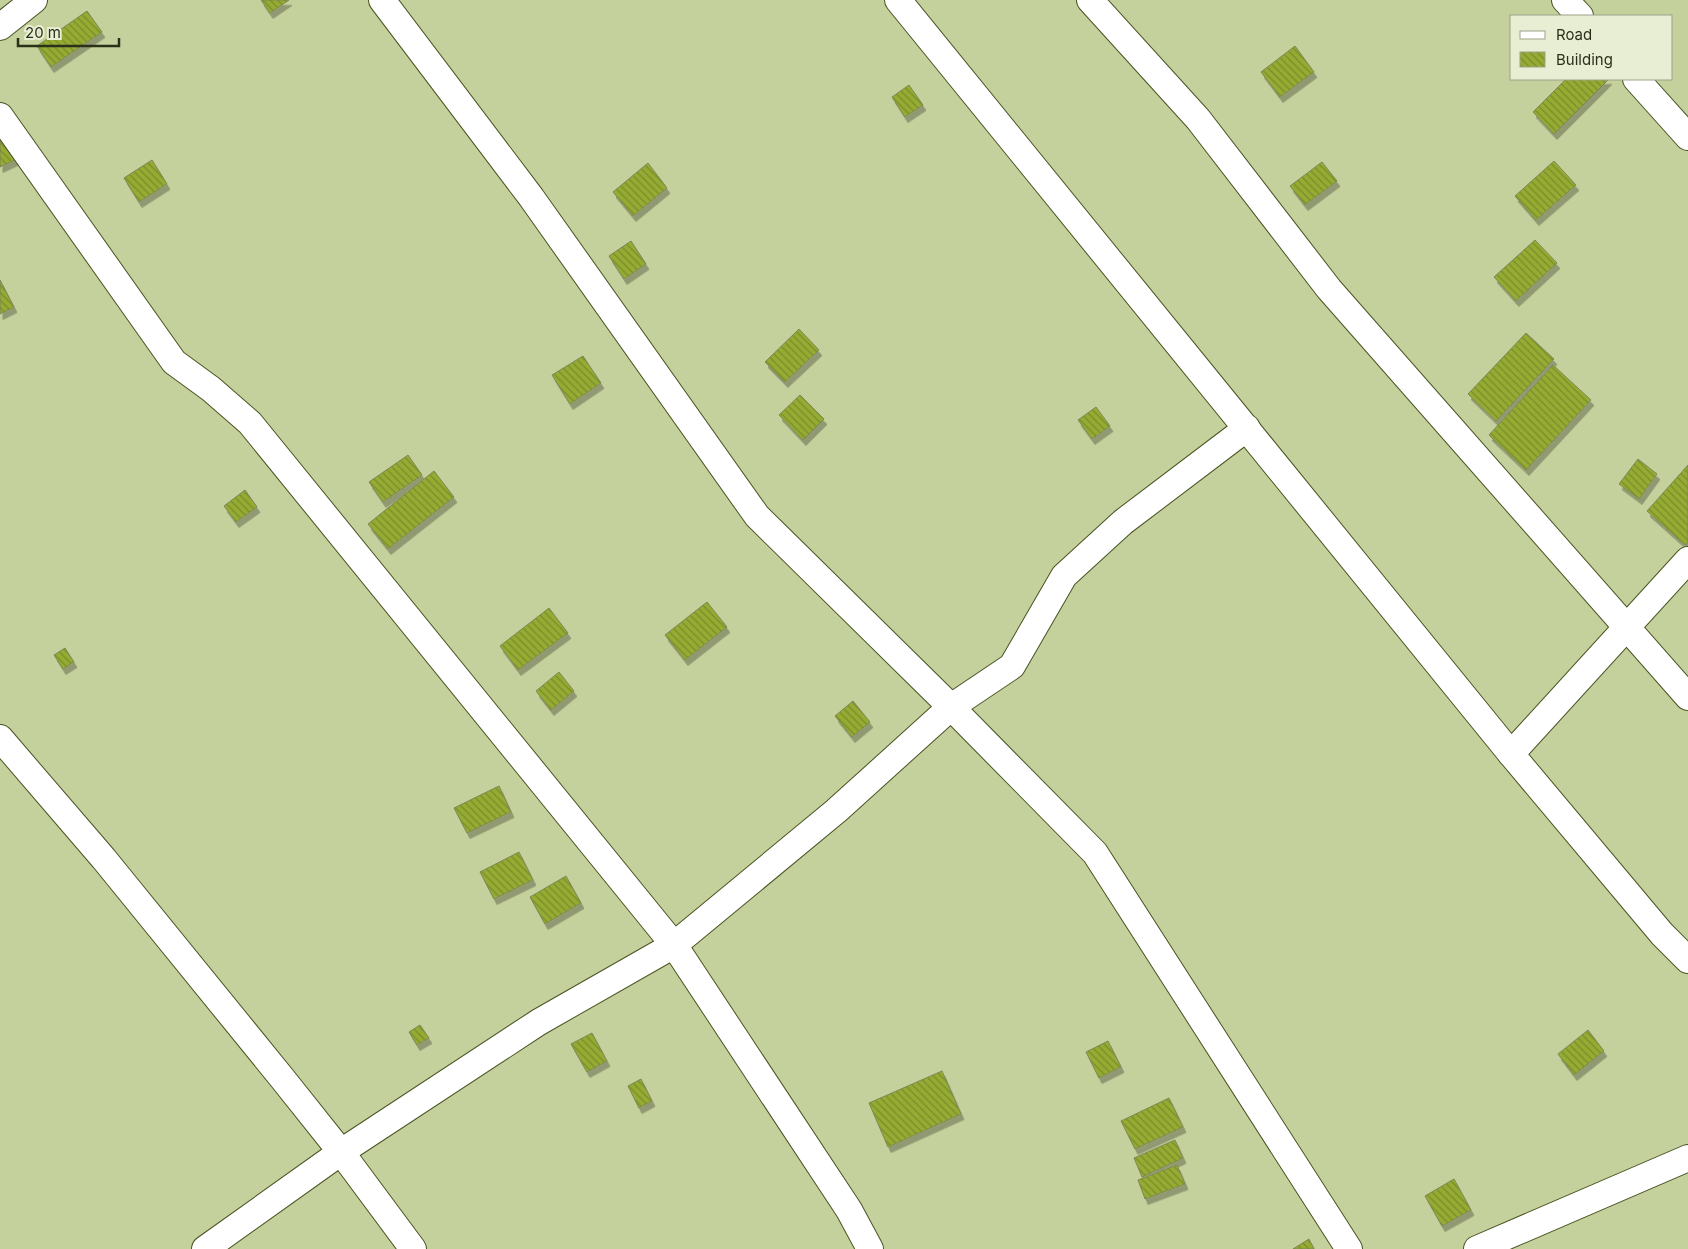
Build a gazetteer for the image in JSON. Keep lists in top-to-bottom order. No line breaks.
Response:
{"legend":["Road","Building"],"scale_bar":"20 m"}
